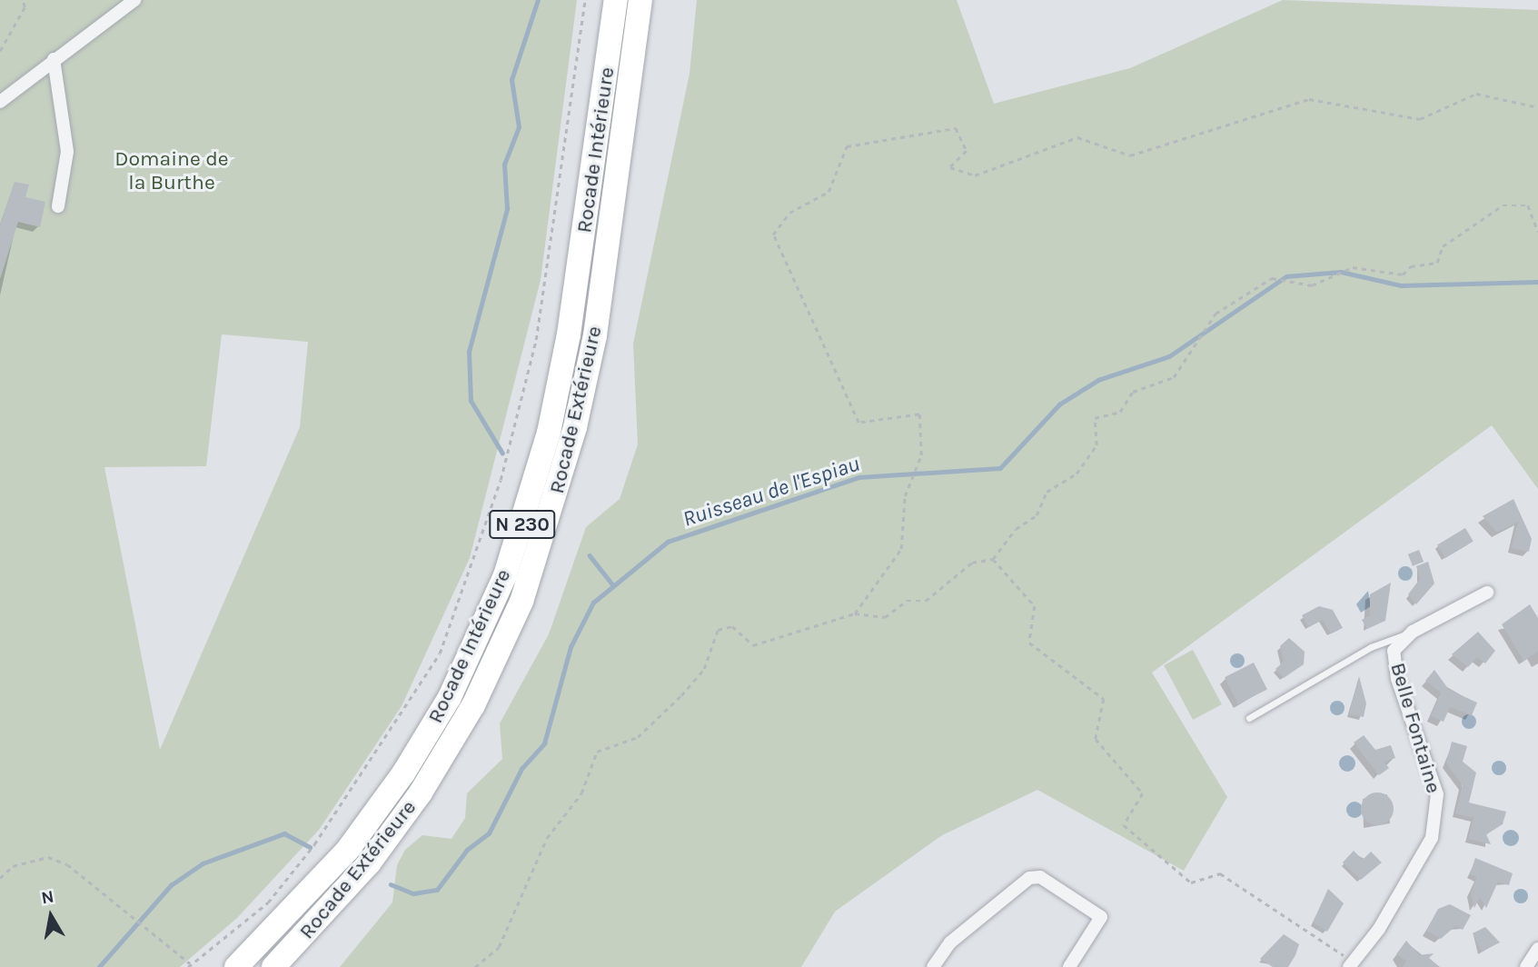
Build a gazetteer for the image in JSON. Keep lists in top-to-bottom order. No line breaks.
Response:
{"streets":{"highway":["Rocade Intérieure","Rocade Extérieure","N 230"],"street":["Belle Fontaine"]},"water":["Ruisseau de l'Espiau"],"parks":["Domaine de la Burthe"],"north":"top"}
